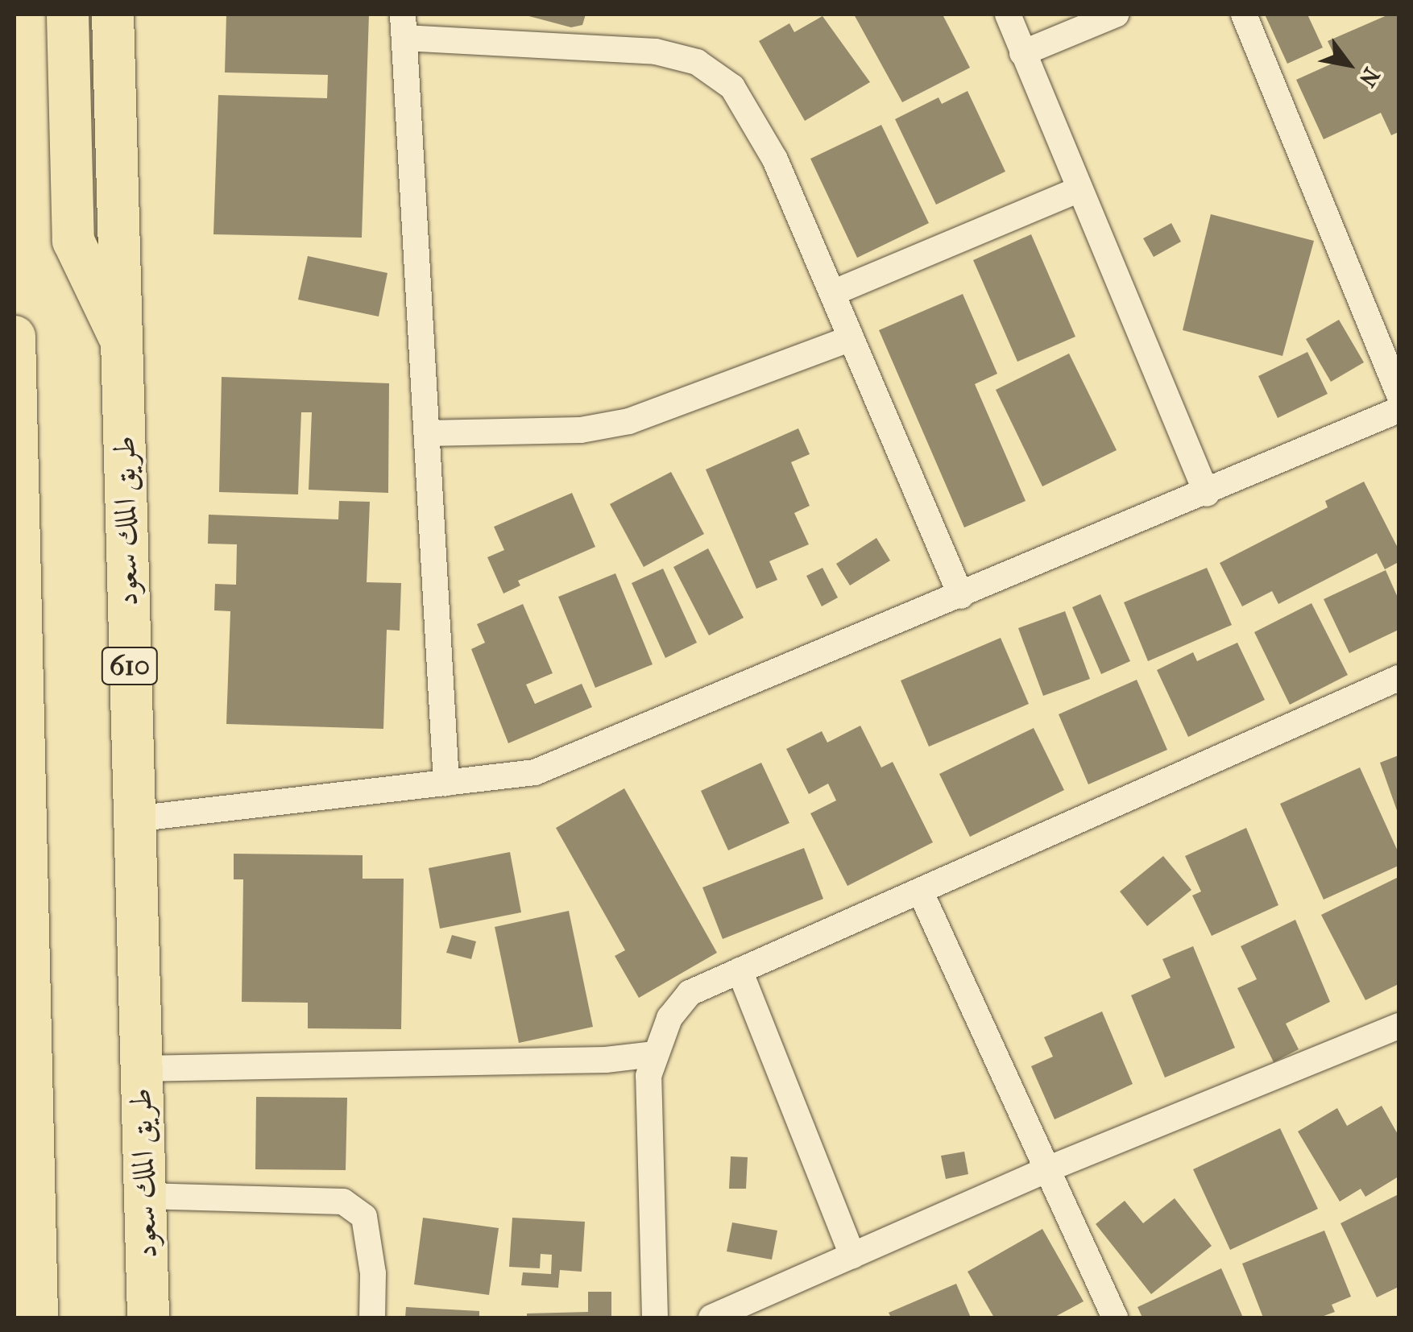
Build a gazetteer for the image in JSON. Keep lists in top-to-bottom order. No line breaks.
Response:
{"streets":{"main road":["طريق الملك سعود","610"]},"north":"bottom right"}
